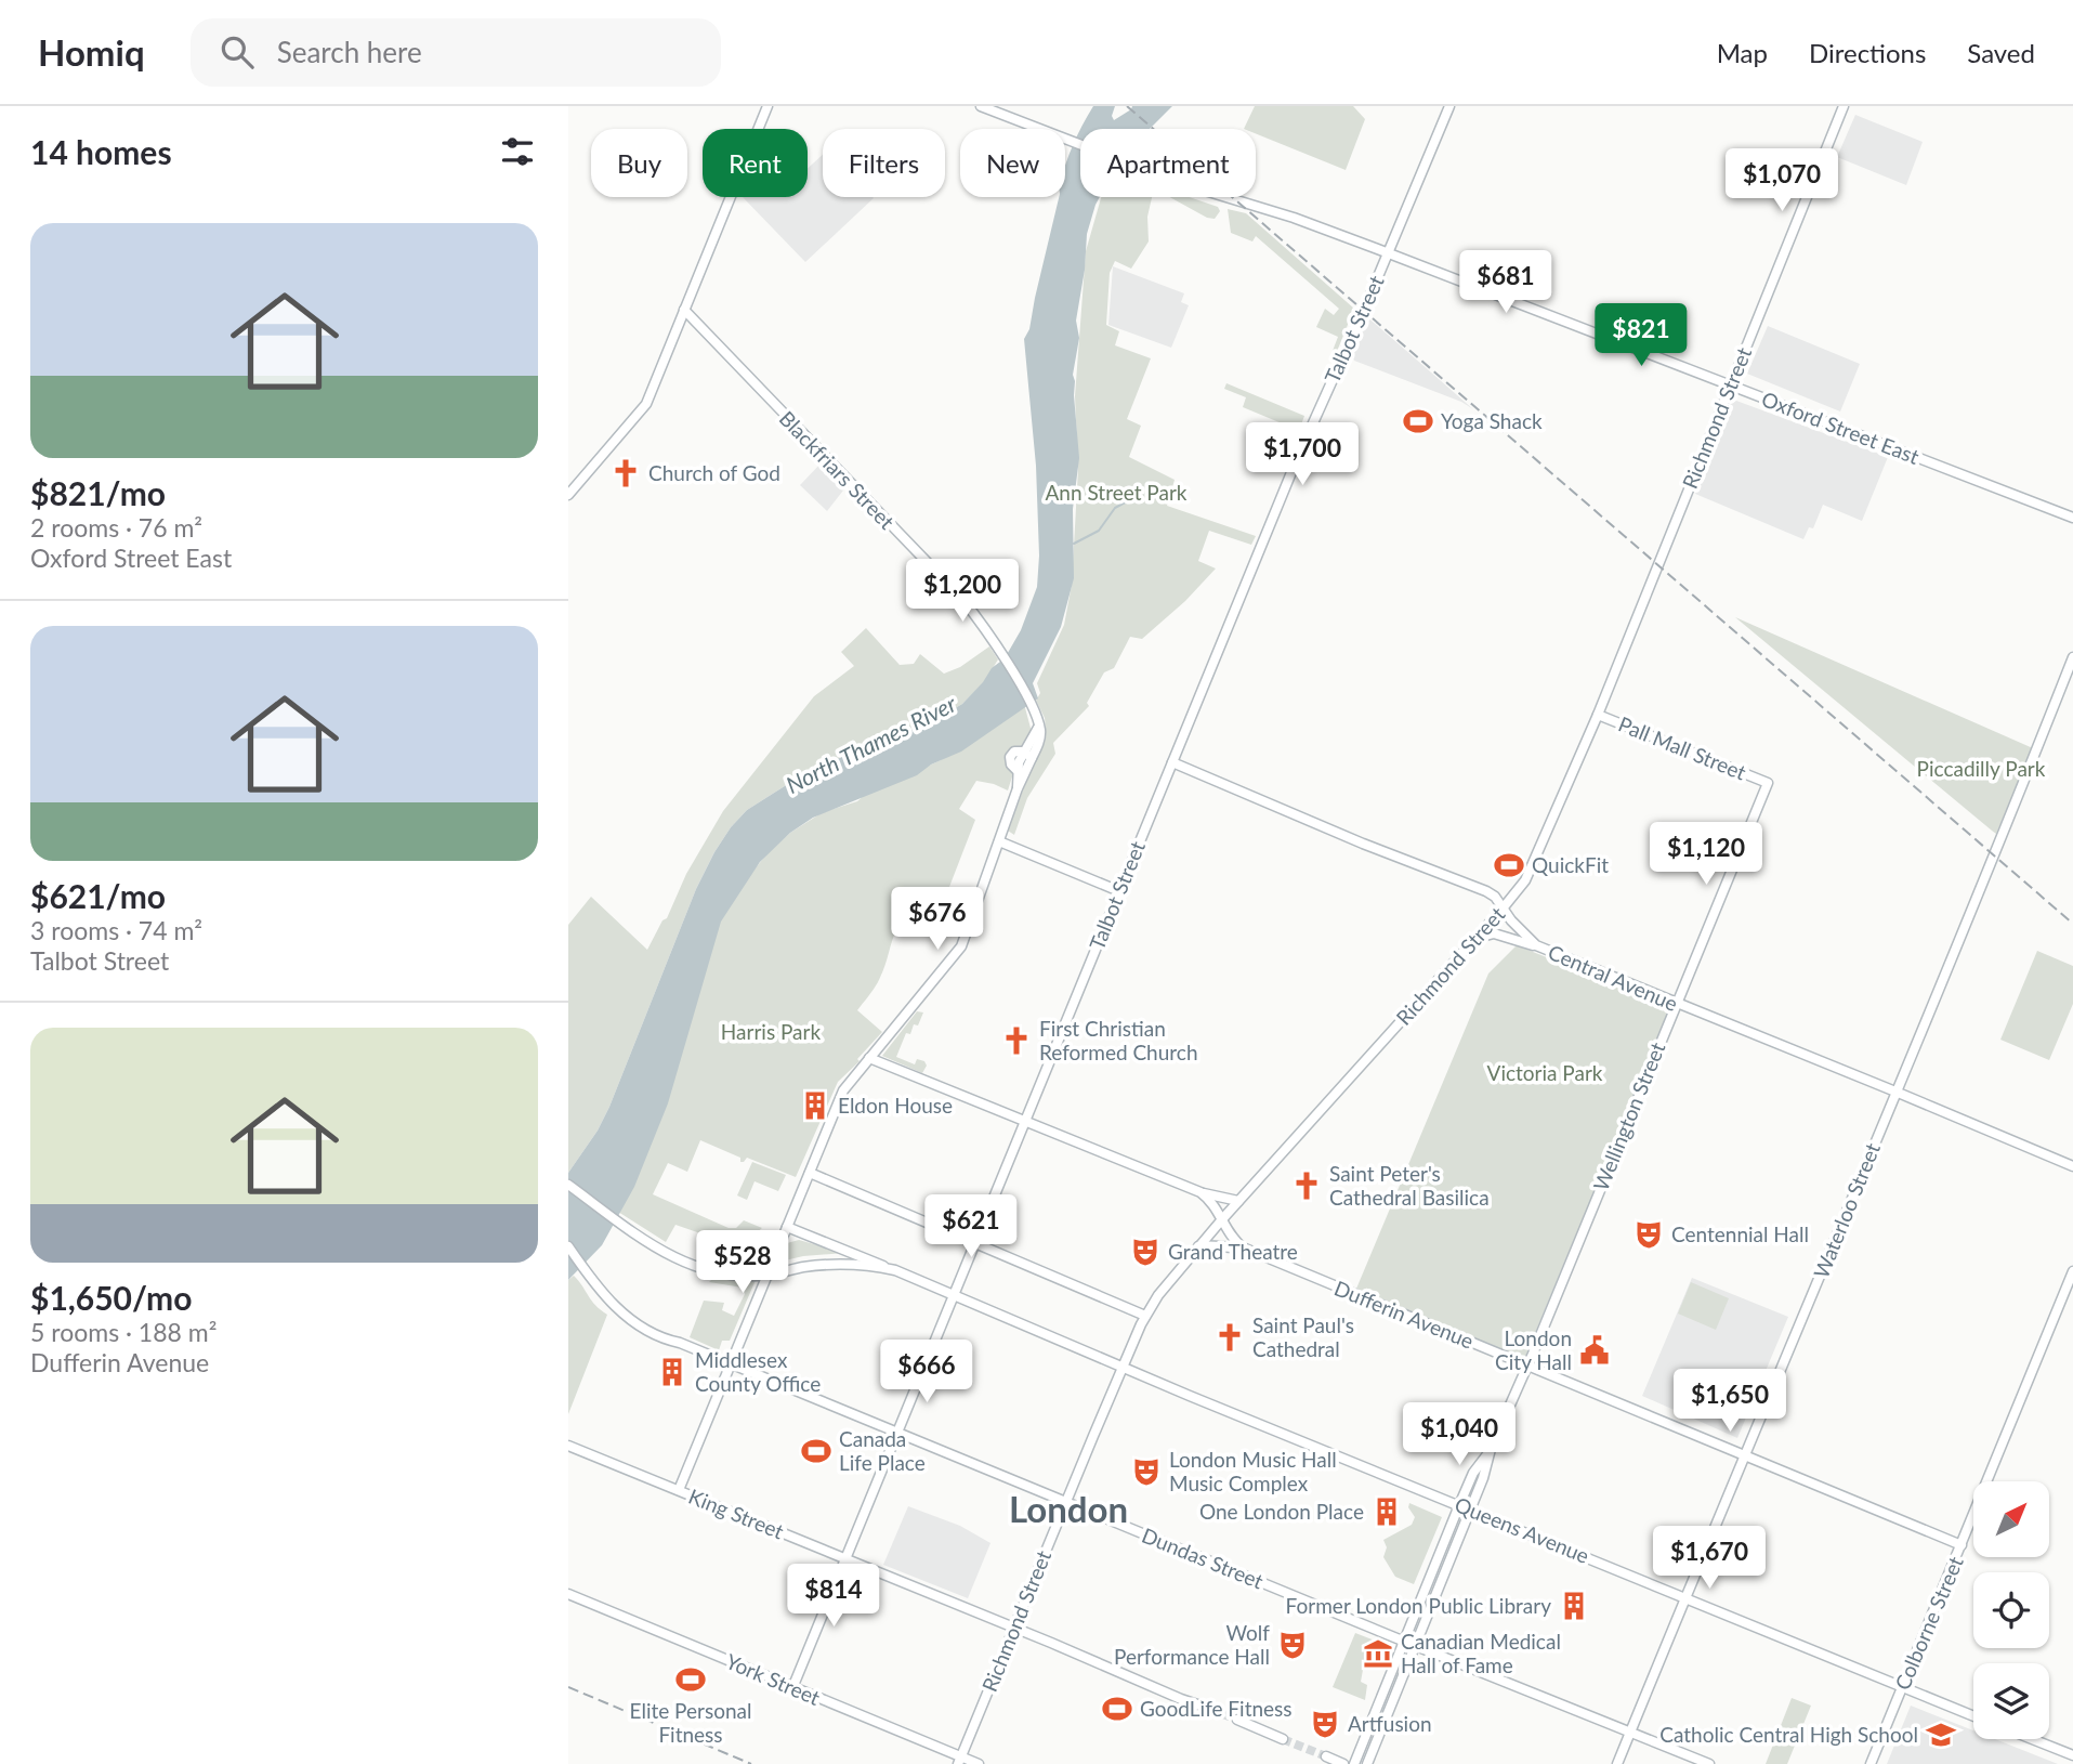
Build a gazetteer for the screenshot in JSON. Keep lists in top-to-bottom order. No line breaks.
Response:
{"streets":{"street":["Talbot Street","Richmond Street","Oxford Street East","Blackfriars Street","Pall Mall Street","Central Avenue","Wellington Street","Waterloo Street","Dufferin Avenue","King Street","Queens Avenue","Dundas Street","Colborne Street","York Street"]},"crossings":[["Talbot Street","Oxford Street East"],["Talbot Street","Central Avenue"],["Talbot Street","King Street"],["Talbot Street","Queens Avenue"],["Talbot Street","Dundas Street"],["Talbot Street","York Street"],["Richmond Street","Oxford Street East"],["Richmond Street","Pall Mall Street"],["Richmond Street","Central Avenue"],["Richmond Street","King Street"],["Richmond Street","Queens Avenue"],["Richmond Street","Dundas Street"],["Richmond Street","York Street"],["Pall Mall Street","Wellington Street"],["Central Avenue","Wellington Street"],["Central Avenue","Waterloo Street"],["Wellington Street","Dufferin Avenue"],["Wellington Street","Queens Avenue"],["Wellington Street","Dundas Street"],["Waterloo Street","Dufferin Avenue"],["Waterloo Street","Queens Avenue"],["Waterloo Street","Dundas Street"],["Dufferin Avenue","Colborne Street"],["Queens Avenue","Colborne Street"]],"districts":["London"],"water":["North Thames River"],"parks":["Ann Street Park","Piccadilly Park","Harris Park","Victoria Park"],"places":{"sports":["Yoga Shack","QuickFit","Canada Life Place","Elite Personal Fitness","GoodLife Fitness"],"church":["Church of God","First Christian Reformed Church","Saint Peter's Cathedral Basilica","Saint Paul's Cathedral"],"building":["Eldon House","Middlesex County Office","One London Place","Former London Public Library"],"theatre":["Centennial Hall","Grand Theatre","London Music Hall Music Complex","Wolf Performance Hall","Artfusion"],"public building":["London City Hall"],"museum":["Canadian Medical Hall of Fame"],"school or university":["Catholic Central High School"]},"north":"top right","page":{"header":"Homiq","search":"Search here","nav":["Map","Directions","Saved"],"heading":"14 homes","chip":["Buy","Rent","Filters","New","Apartment"],"price":["$1,070","$681","$821","$1,700","$1,200","$1,120","$676","$621","$528","$666","$1,650","$1,040","$1,670","$814"],"list":[{"name":"$821/mo","note":"2 rooms · 76 m² · Oxford Street East"},{"name":"$621/mo","note":"3 rooms · 74 m² · Talbot Street"},{"name":"$1,650/mo","note":"5 rooms · 188 m² · Dufferin Avenue"}]}}
